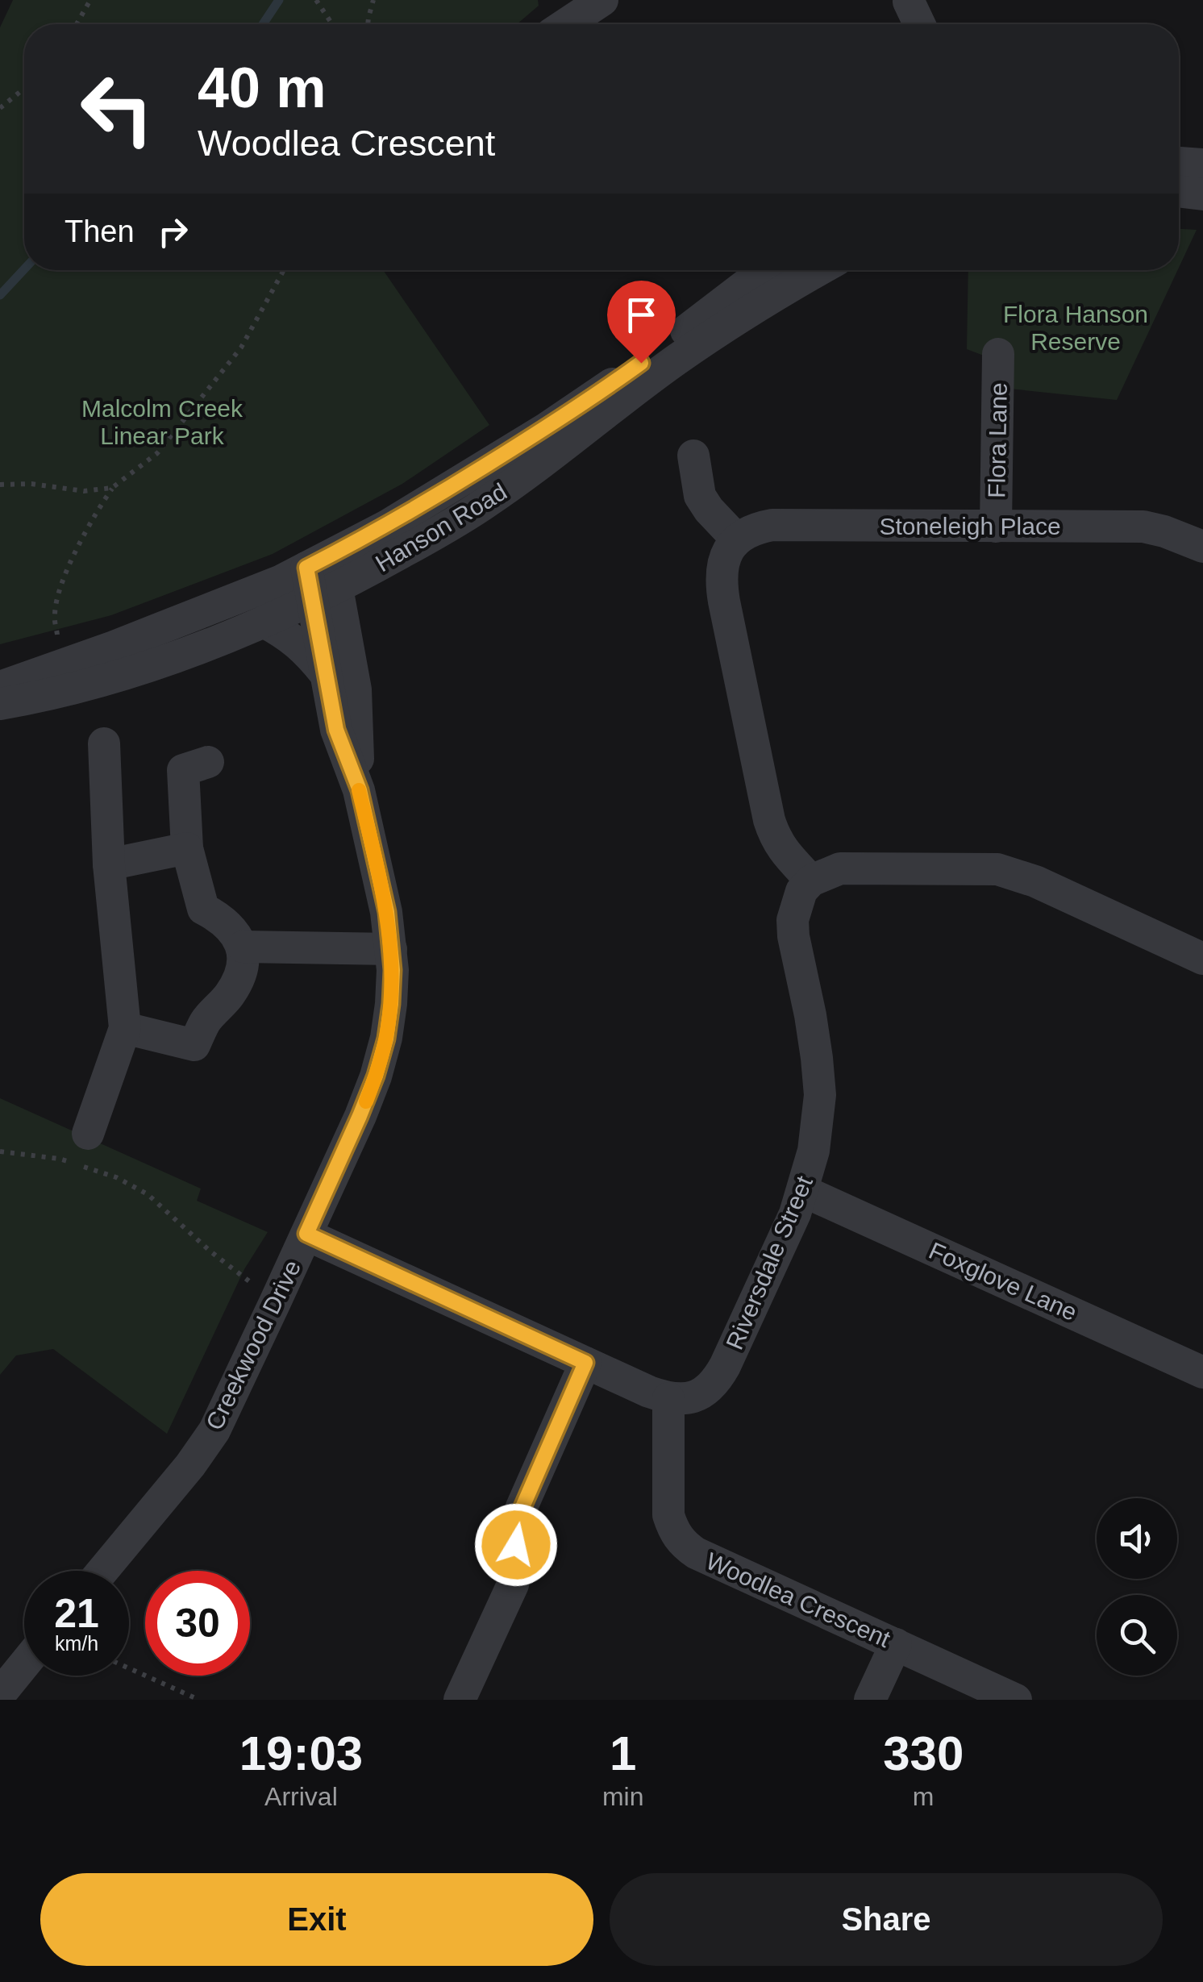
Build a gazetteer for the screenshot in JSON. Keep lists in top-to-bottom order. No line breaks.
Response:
{"streets":{"street":["Flora Lane","Stoneleigh Place","Hanson Road","Riversdale Street","Foxglove Lane","Creekwood Drive","Woodlea Crescent"]},"crossings":[["Flora Lane","Stoneleigh Place"],["Hanson Road","Creekwood Drive"],["Riversdale Street","Foxglove Lane"],["Riversdale Street","Woodlea Crescent"]],"parks":["Flora Hanson Reserve","Malcolm Creek Linear Park"],"page":{"turn":["40 m","Woodlea Crescent"],"then":"Then","speed":"21 km/h","limit":"30","eta":["19:03","Arrival","1","min","330","m"],"buttons":["Exit","Share"]}}
